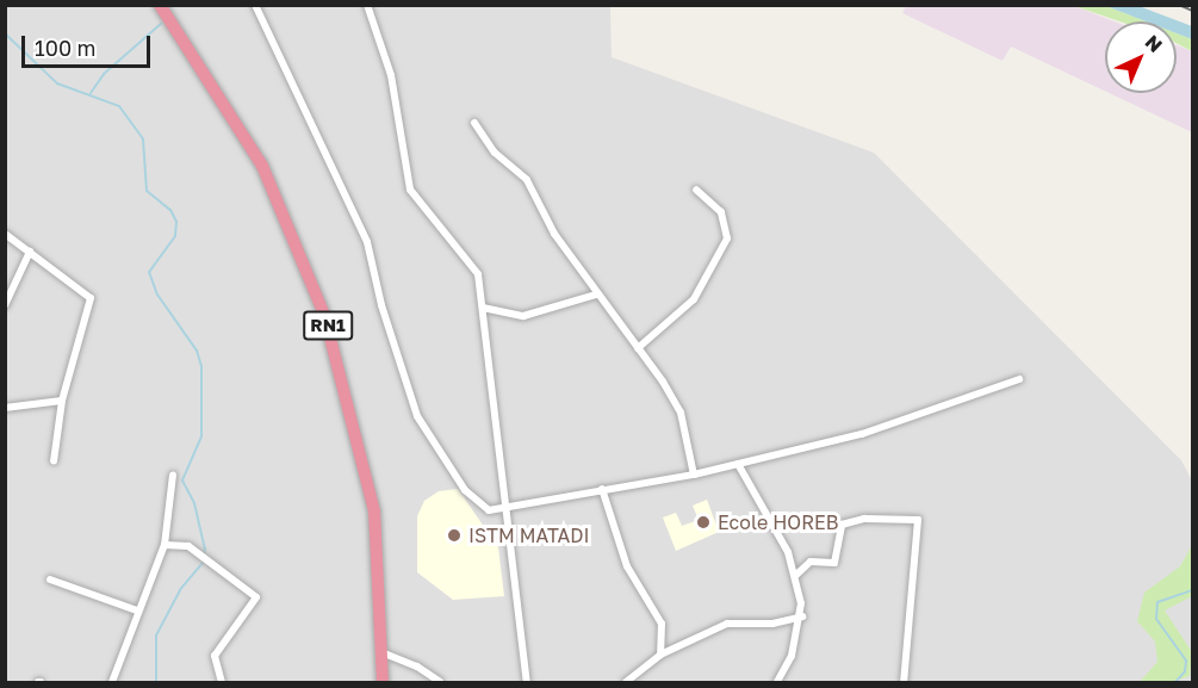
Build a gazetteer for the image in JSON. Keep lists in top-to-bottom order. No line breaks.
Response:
{"streets":{"highway":["RN1"]},"places":["Ecole HOREB","ISTM MATADI"],"scale_bar":"100 m","north":"top right"}
